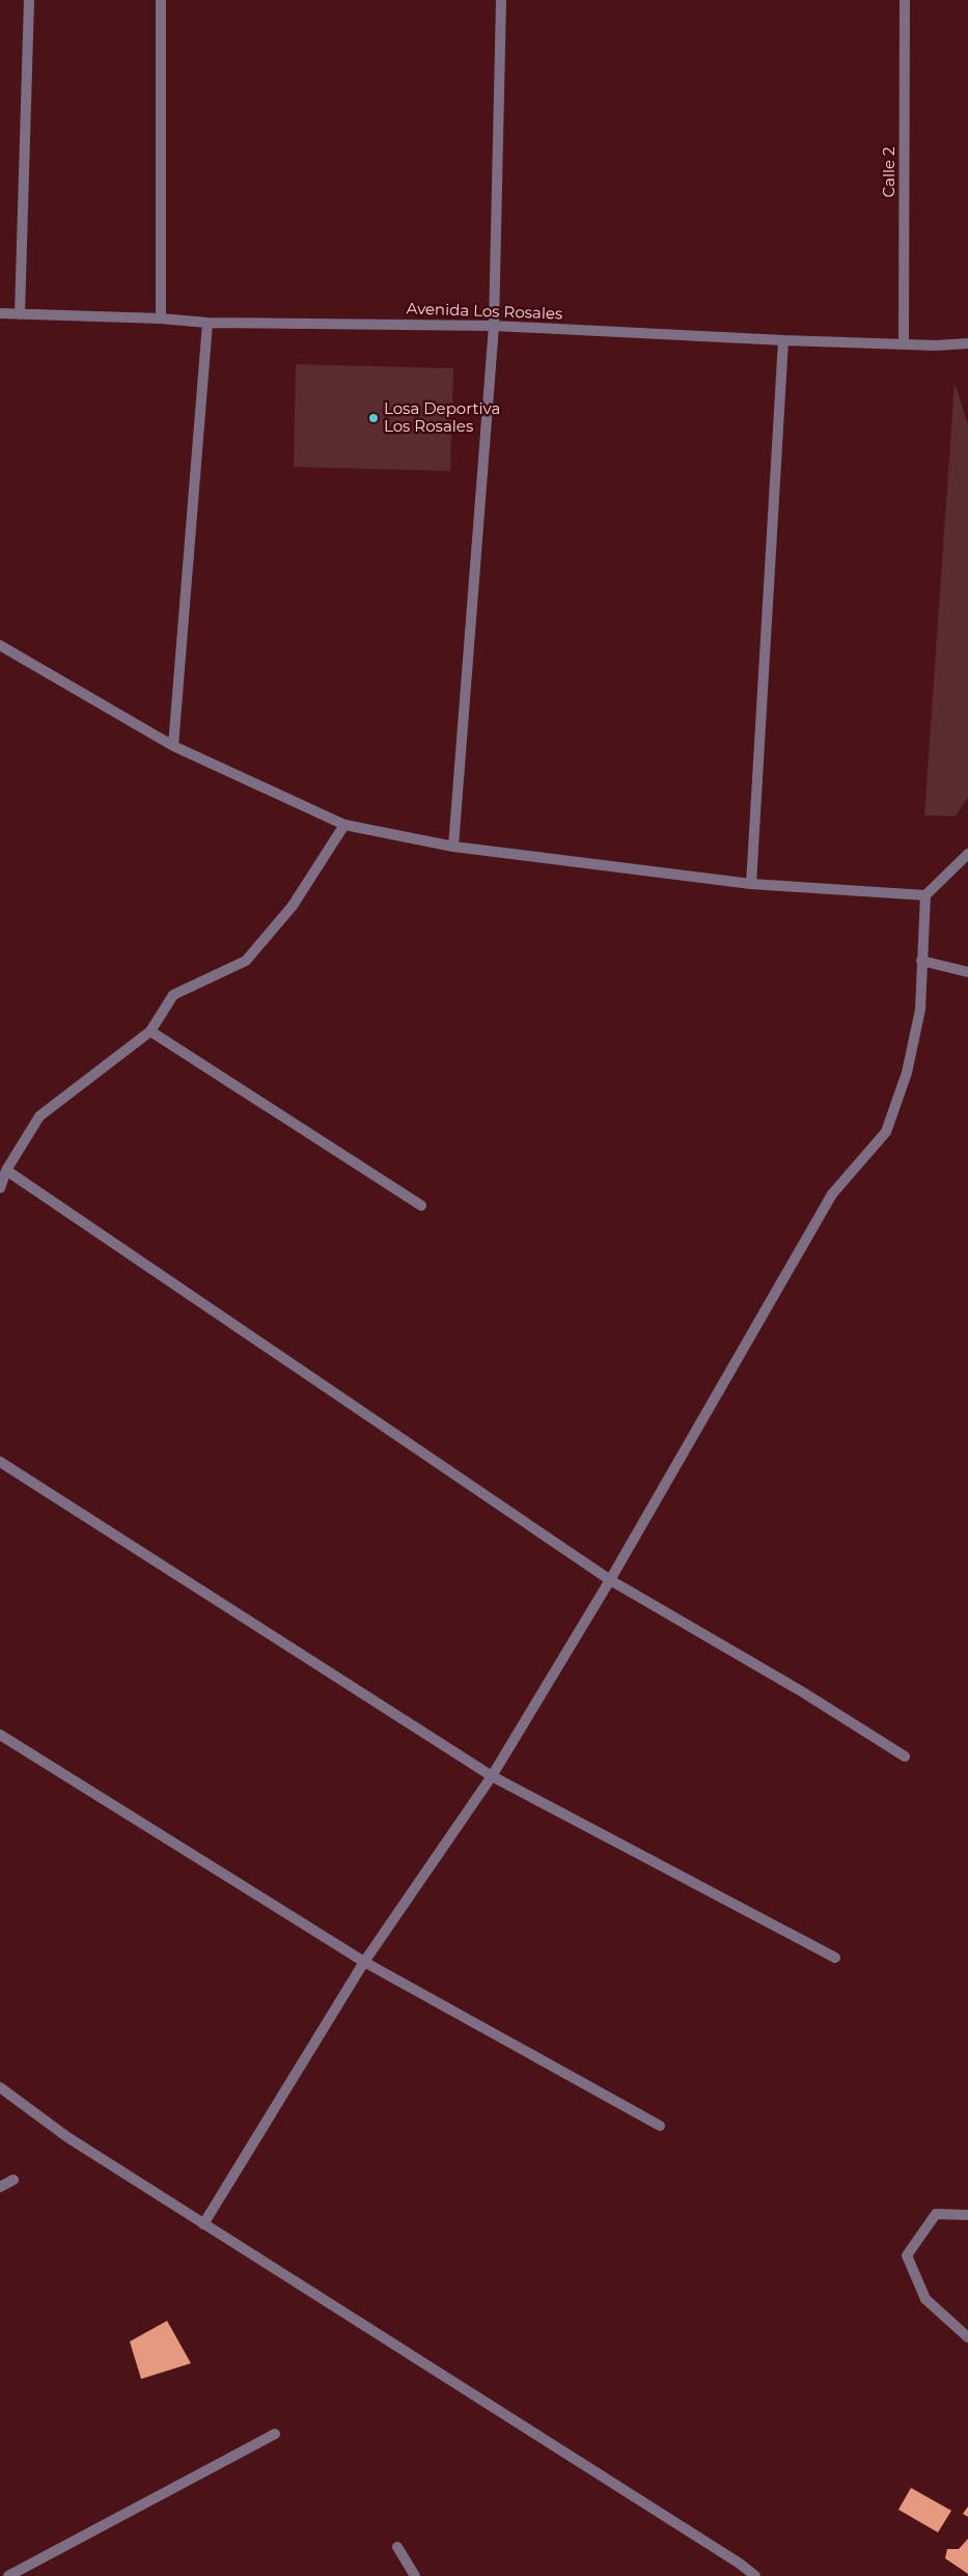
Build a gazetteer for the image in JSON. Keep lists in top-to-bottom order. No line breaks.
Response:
{"streets":{"street":["Calle 2","Avenida Los Rosales"]},"crossings":[["Calle 2","Avenida Los Rosales"]],"places":["Losa Deportiva Los Rosales"]}
